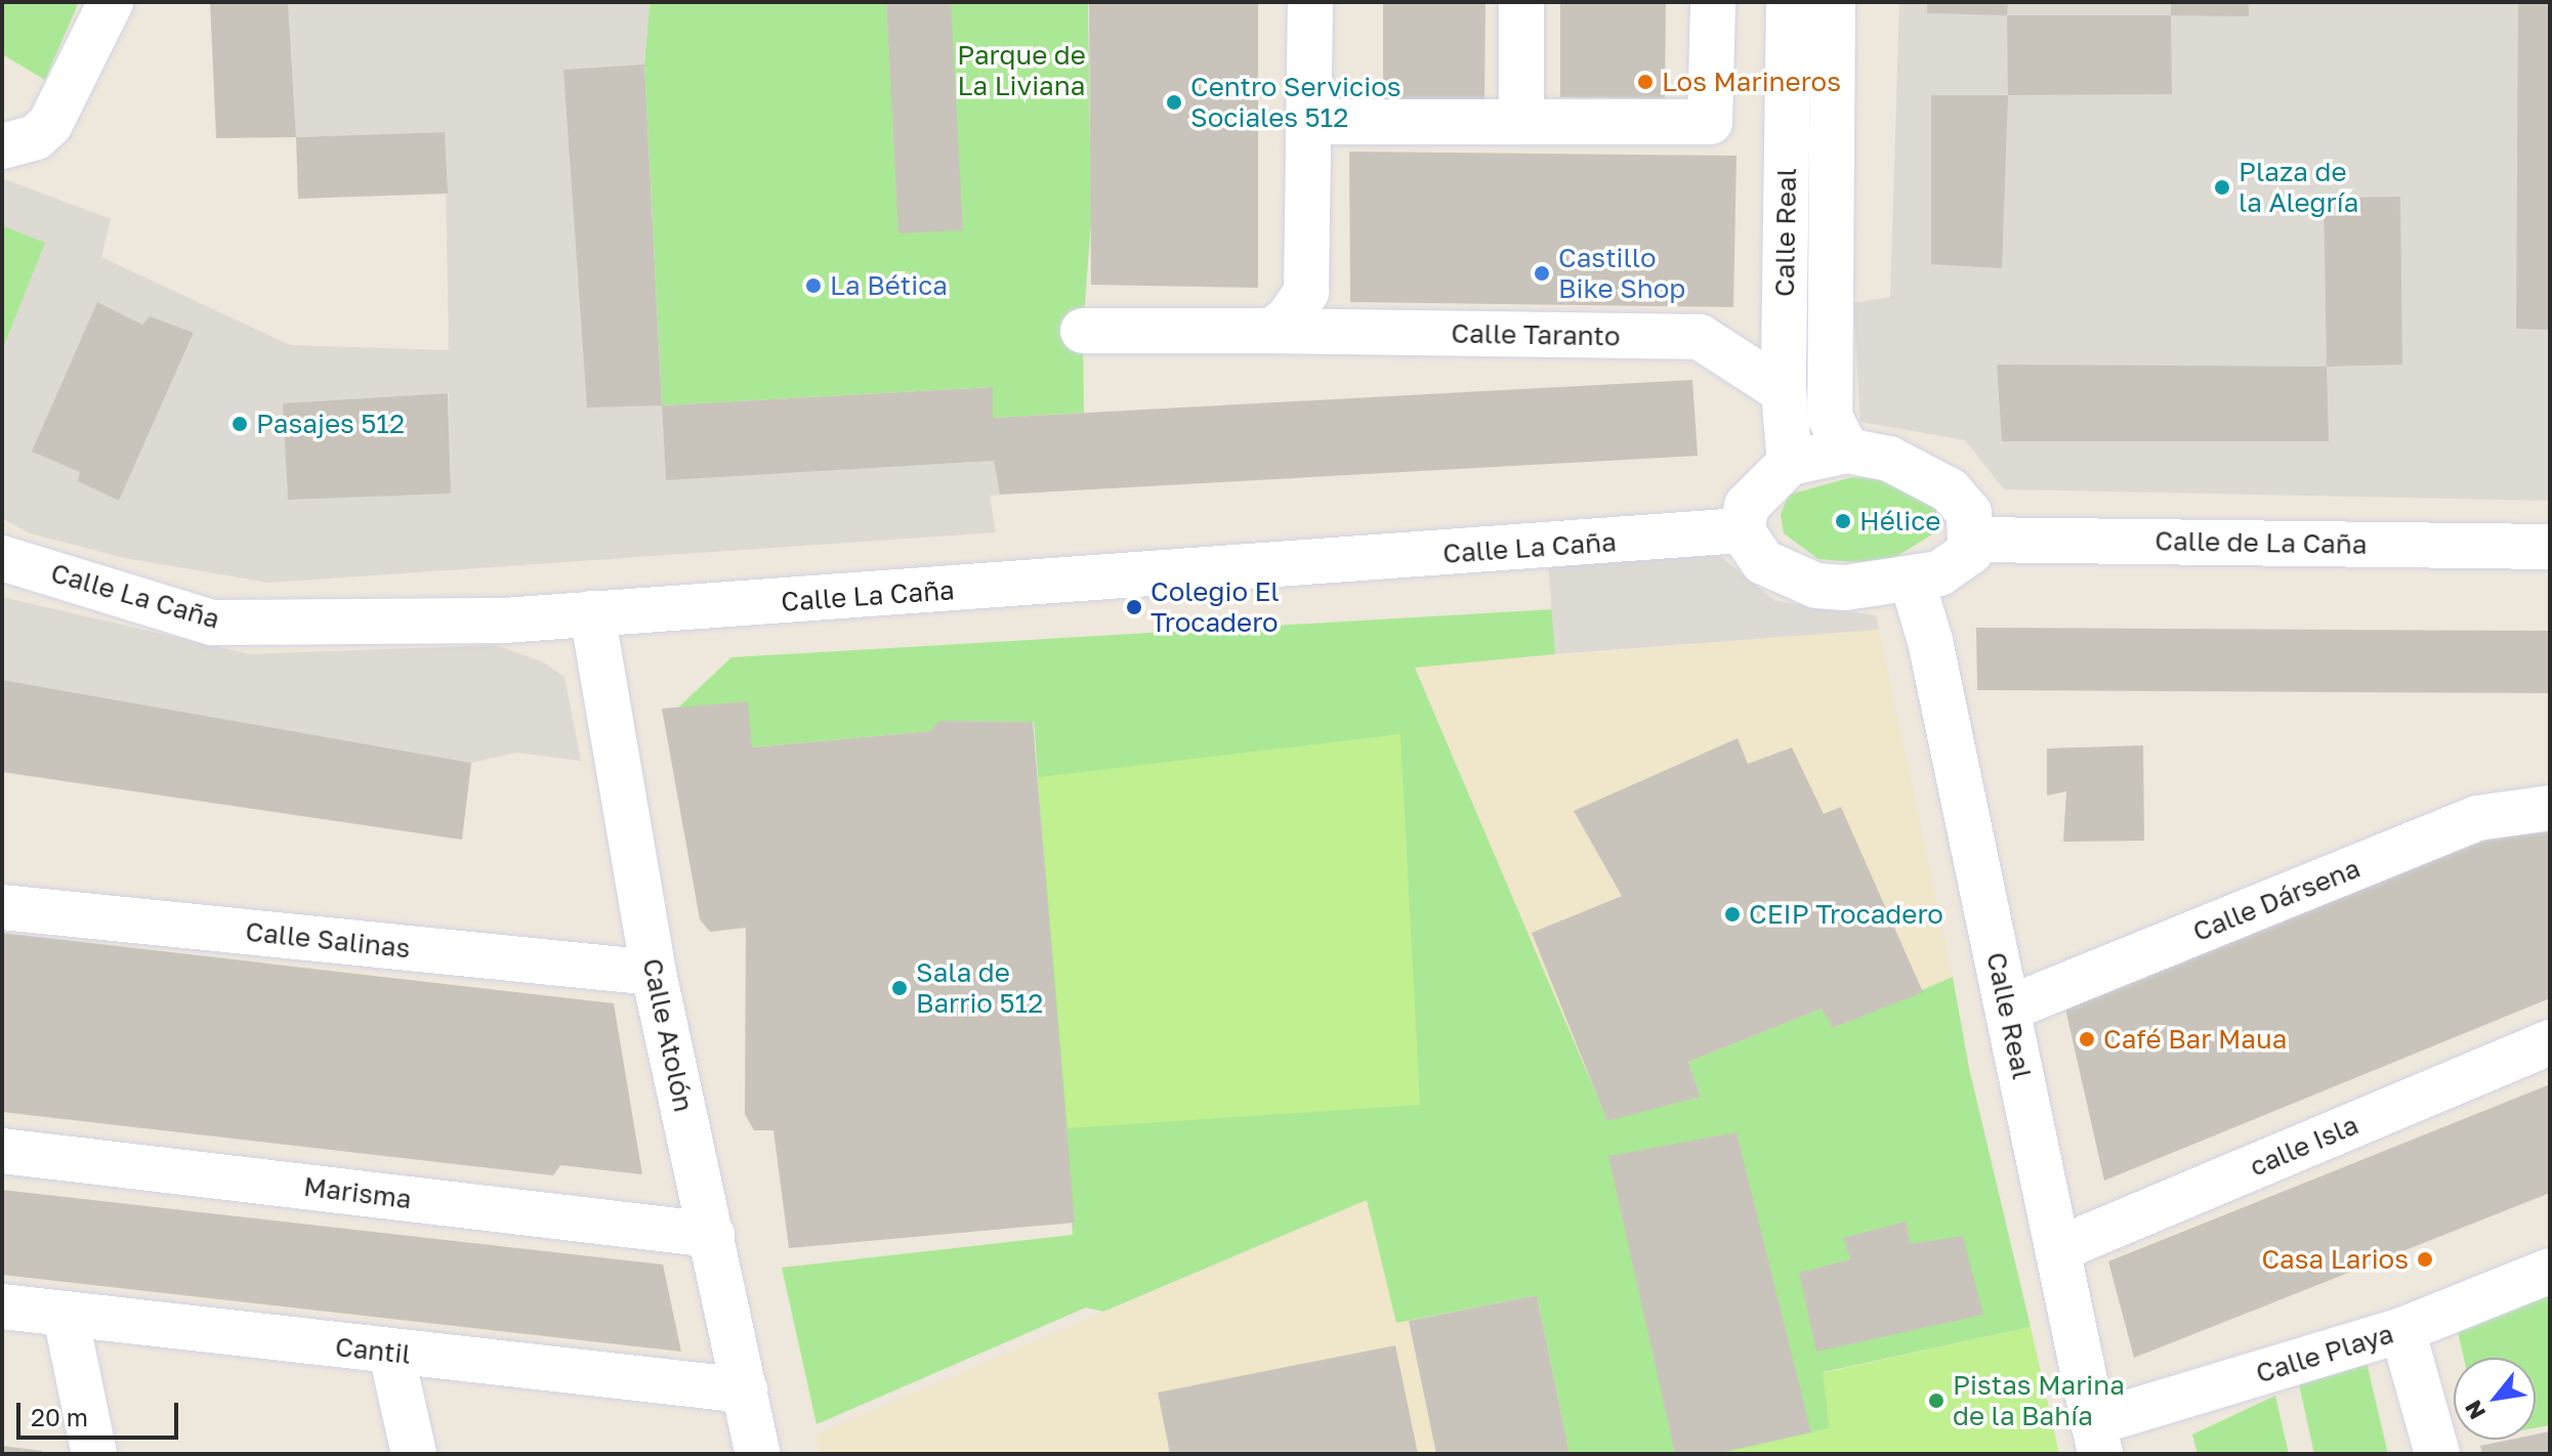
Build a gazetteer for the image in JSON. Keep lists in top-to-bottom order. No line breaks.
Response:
{"streets":{"street":["Calle Real","Calle Taranto","Calle de La Caña","Calle La Caña","Calle Dársena","Calle Salinas","Calle Atolón","calle Isla","Marisma","Cantil","Calle Playa"]},"crossings":[["Calle Real","Calle Taranto"],["Calle Real","Calle de La Caña"],["Calle Real","Calle La Caña"],["Calle Real","Calle Dársena"],["Calle Real","calle Isla"],["Calle Real","Calle Playa"],["Calle de La Caña","Calle La Caña"],["Calle La Caña","Calle Atolón"],["Calle Salinas","Calle Atolón"],["Calle Atolón","Marisma"],["Calle Atolón","Cantil"]],"parks":["Parque de La Liviana"],"places":["Los Marineros","Centro Servicios Sociales 512","Plaza de la Alegría","Castillo Bike Shop","La Bética","Pasajes 512","Hélice","Colegio El Trocadero","CEIP Trocadero","Sala de Barrio 512","Café Bar Maua","Casa Larios","Pistas Marina de la Bahía"],"scale_bar":"20 m","north":"bottom left"}
